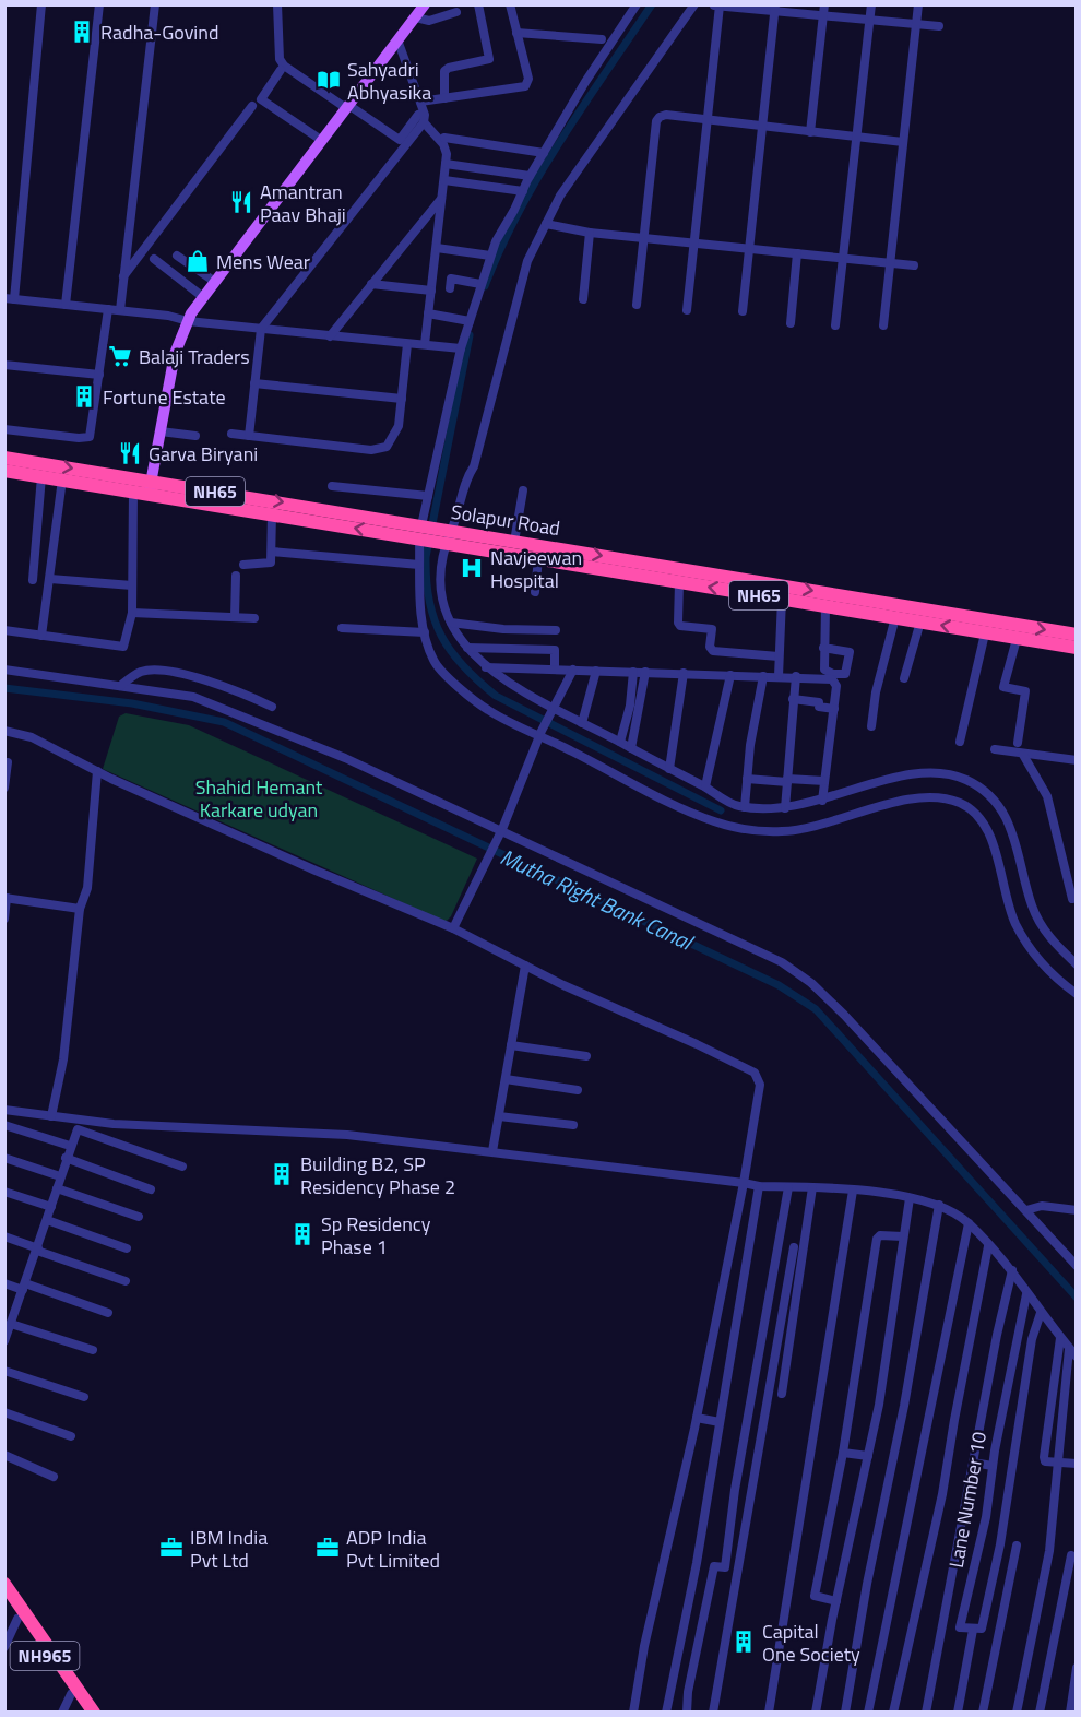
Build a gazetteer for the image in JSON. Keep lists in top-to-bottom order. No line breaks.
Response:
{"streets":{"highway":["NH65","Solapur Road","NH965"],"street":["Lane Number 10"]},"water":["Mutha Right Bank Canal"],"parks":["Shahid Hemant Karkare udyan"],"places":{"building":["Radha-Govind","Fortune Estate","Building B2, SP Residency Phase 2","Sp Residency Phase 1","Capital One Society"],"library":["Sahyadri Abhyasika"],"restaurant":["Amantran Paav Bhaji","Garva Biryani"],"shop":["Mens Wear"],"supermarket":["Balaji Traders"],"hospital":["Navjeewan Hospital"],"office":["IBM India Pvt Ltd","ADP India Pvt Limited"]}}
